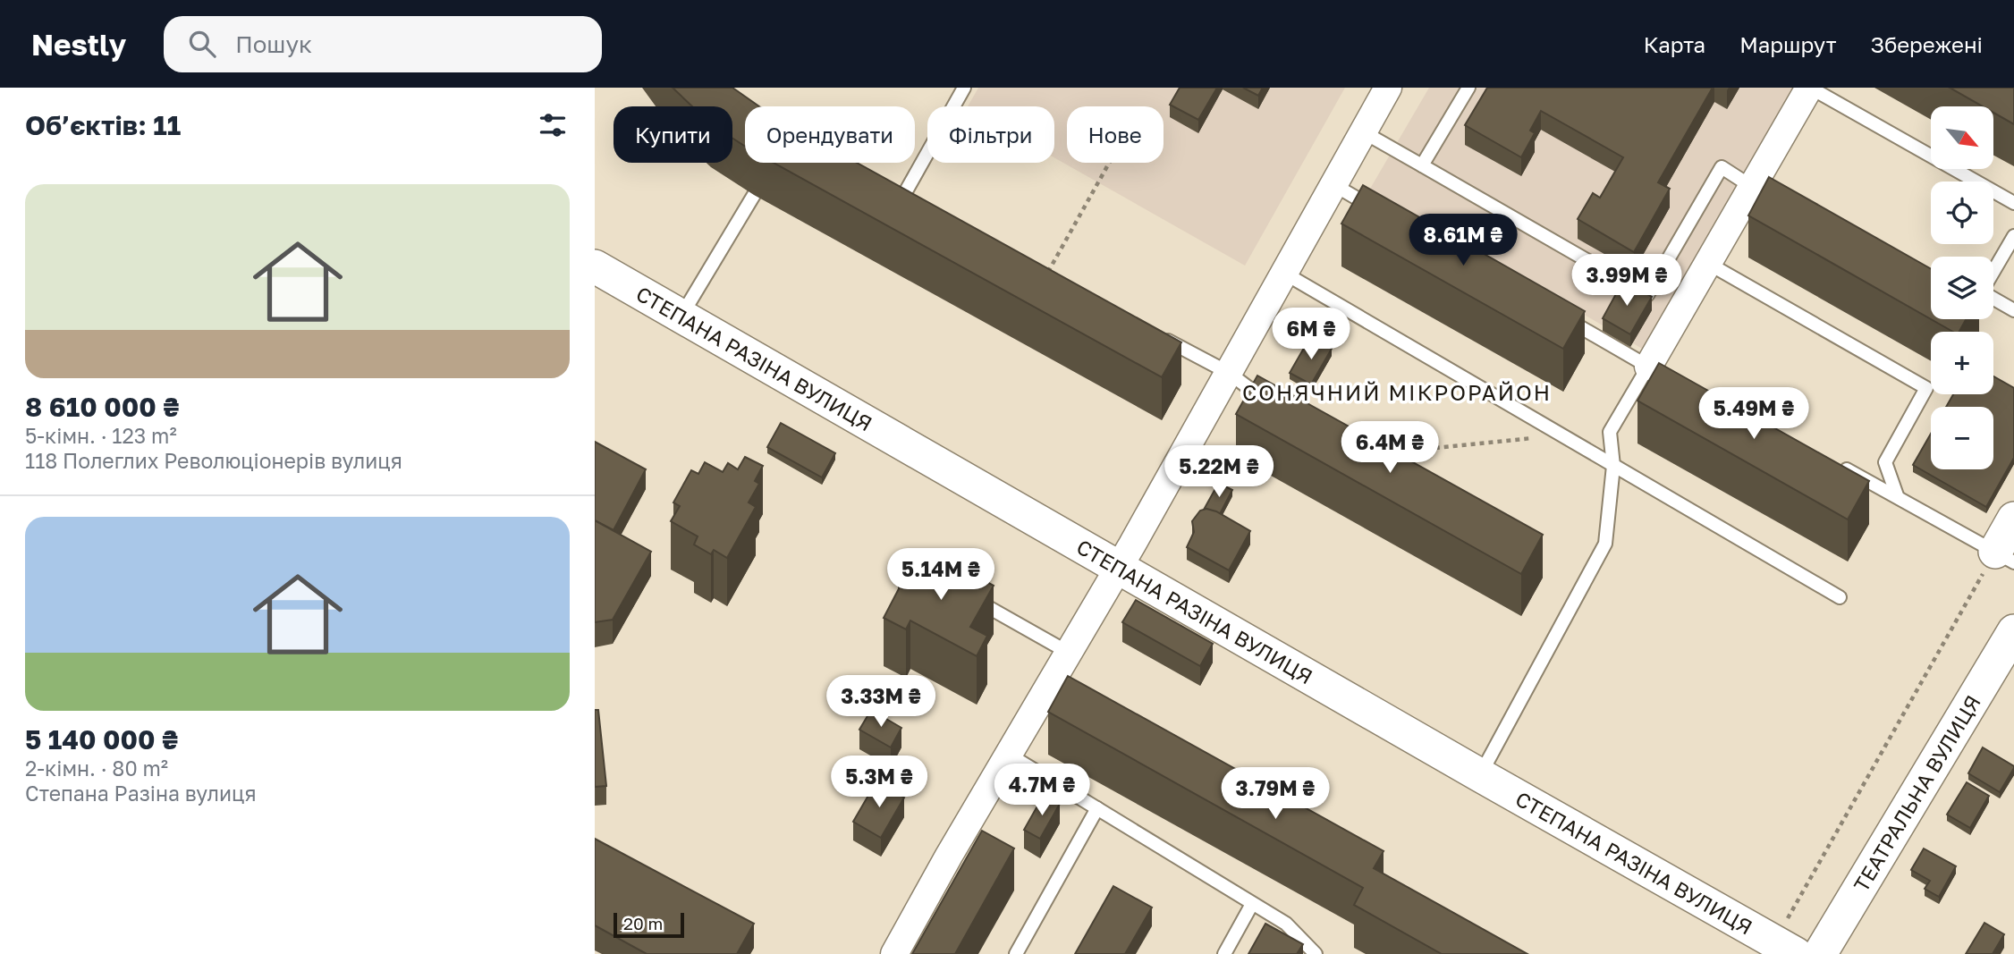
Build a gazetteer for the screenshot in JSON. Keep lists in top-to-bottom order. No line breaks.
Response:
{"streets":{"street":["СТЕПАНА РАЗІНА ВУЛИЦЯ","ТЕАТРАЛЬНА ВУЛИЦЯ"]},"districts":["СОНЯЧНИЙ МІКРОРАЙОН"],"scale_bar":"20 m","north":"bottom right","page":{"header":"Nestly","search":"Пошук","nav":["Карта","Маршрут","Збережені"],"heading":"Об’єктів: 11","map_buttons":["+","−"],"chip":["Купити","Орендувати","Фільтри","Нове"],"list":[{"name":"8 610 000 ₴","note":"5-кімн. · 123 m² · 118 Полеглих Революціонерів вулиця"},{"name":"5 140 000 ₴","note":"2-кімн. · 80 m² · Степана Разіна вулиця"}],"price":["8.61M ₴","3.99M ₴","6M ₴","5.49M ₴","6.4M ₴","5.22M ₴","5.14M ₴","3.33M ₴","5.3M ₴","4.7M ₴","3.79M ₴"],"scale":"20 m"}}
